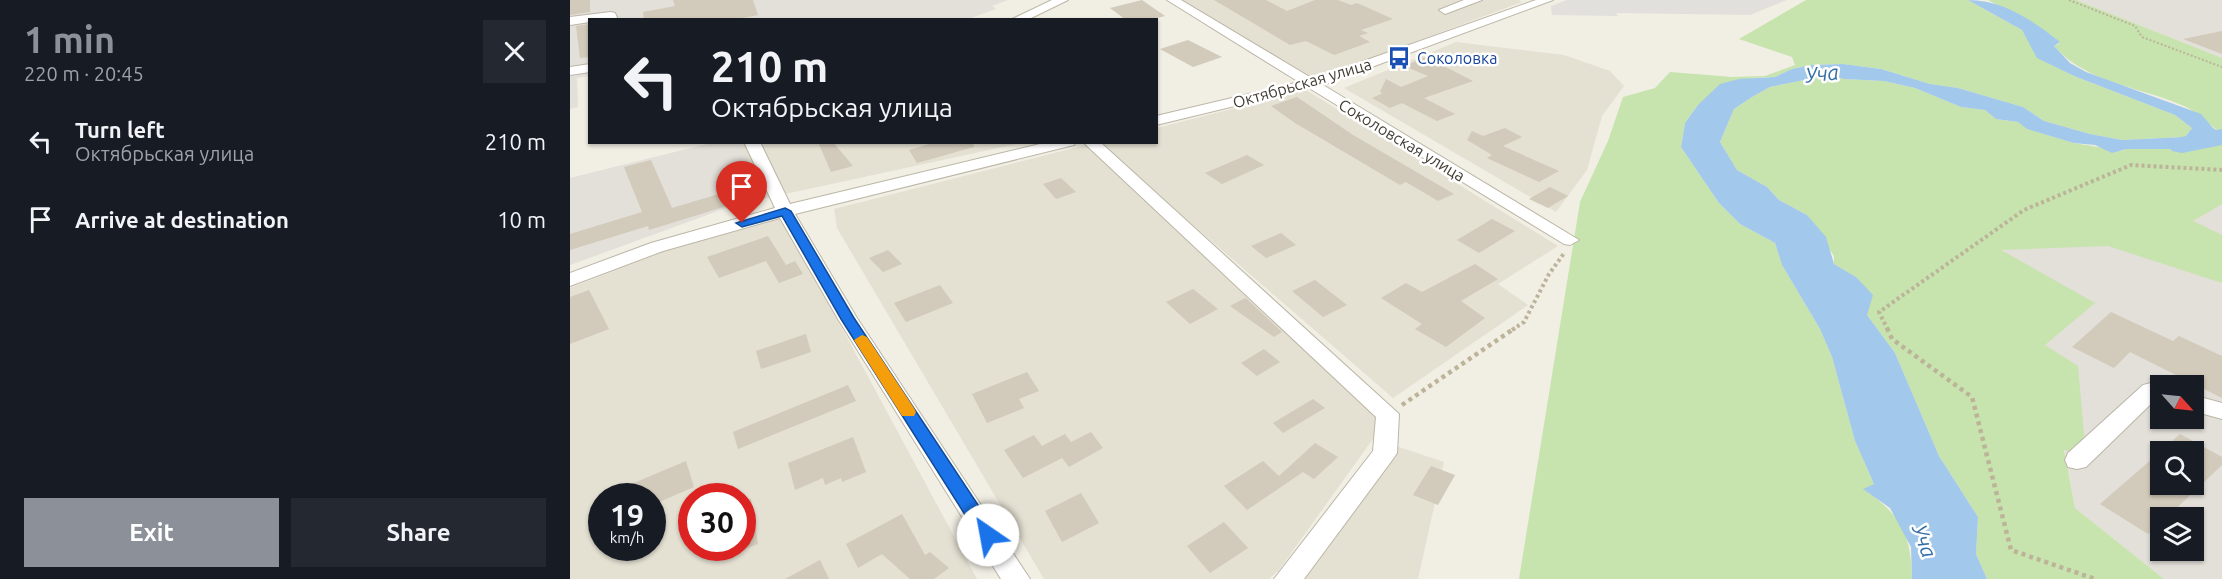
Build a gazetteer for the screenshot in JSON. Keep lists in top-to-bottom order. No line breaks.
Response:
{"streets":{"street":["Октябрьская улица","Соколовская улица"]},"crossings":[["Октябрьская улица","Соколовская улица"]],"water":["Уча"],"places":{"bus stop":["Соколовка"]},"north":"bottom right","page":{"heading":["1 min","220 m · 20:45"],"turn":["210 m","Октябрьская улица"],"list":[{"name":"Turn left","note":"Октябрьская улица","value":"210 m"},{"name":"Arrive at destination","value":"10 m"}],"speed":"19 km/h","limit":"30","buttons":["Exit","Share"]}}
